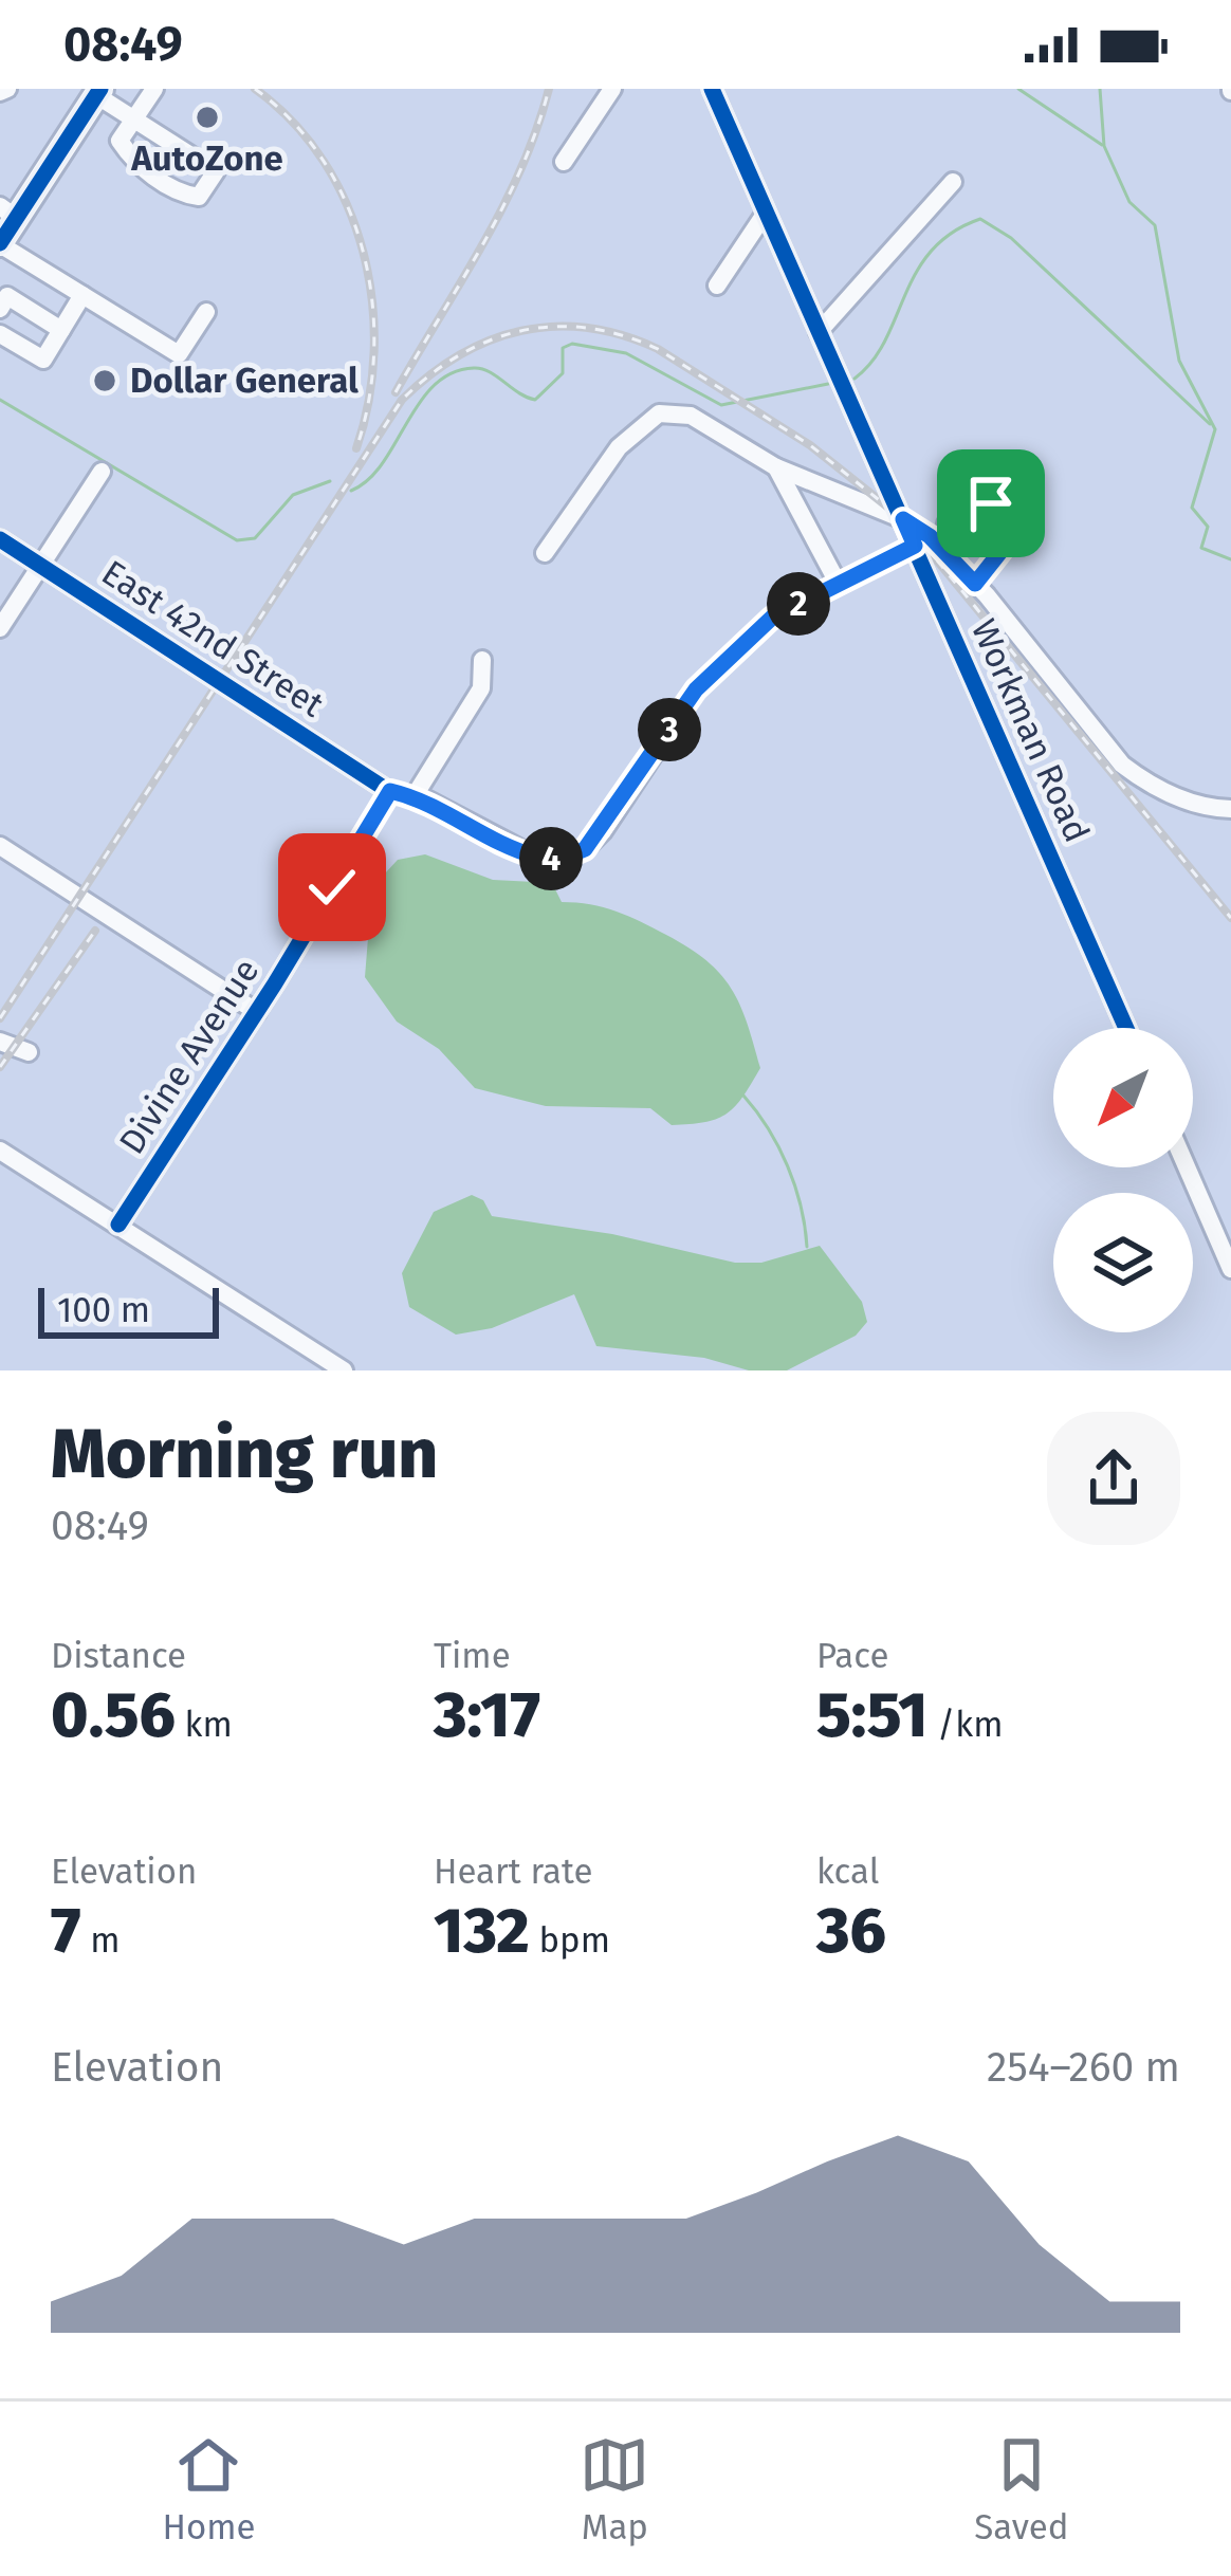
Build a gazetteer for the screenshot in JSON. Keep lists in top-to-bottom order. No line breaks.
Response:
{"streets":{"street":["East 42nd Street","Workman Road","Divine Avenue"]},"crossings":[["East 42nd Street","Workman Road"],["East 42nd Street","Divine Avenue"]],"places":["AutoZone","Dollar General"],"scale_bar":"100 m","north":"bottom left","page":{"status":"08:49","pins":["2","3","4"],"scale":"100 m","heading":["Morning run","08:49"],"stats":[["Distance","0.56 km"],["Time","3:17"],["Pace","5:51 /km"],["Elevation","7 m"],["Heart rate","132 bpm"],["kcal","36"]],"chart":["Elevation","254–260 m"],"tabs":["Home","Map","Saved"]}}
